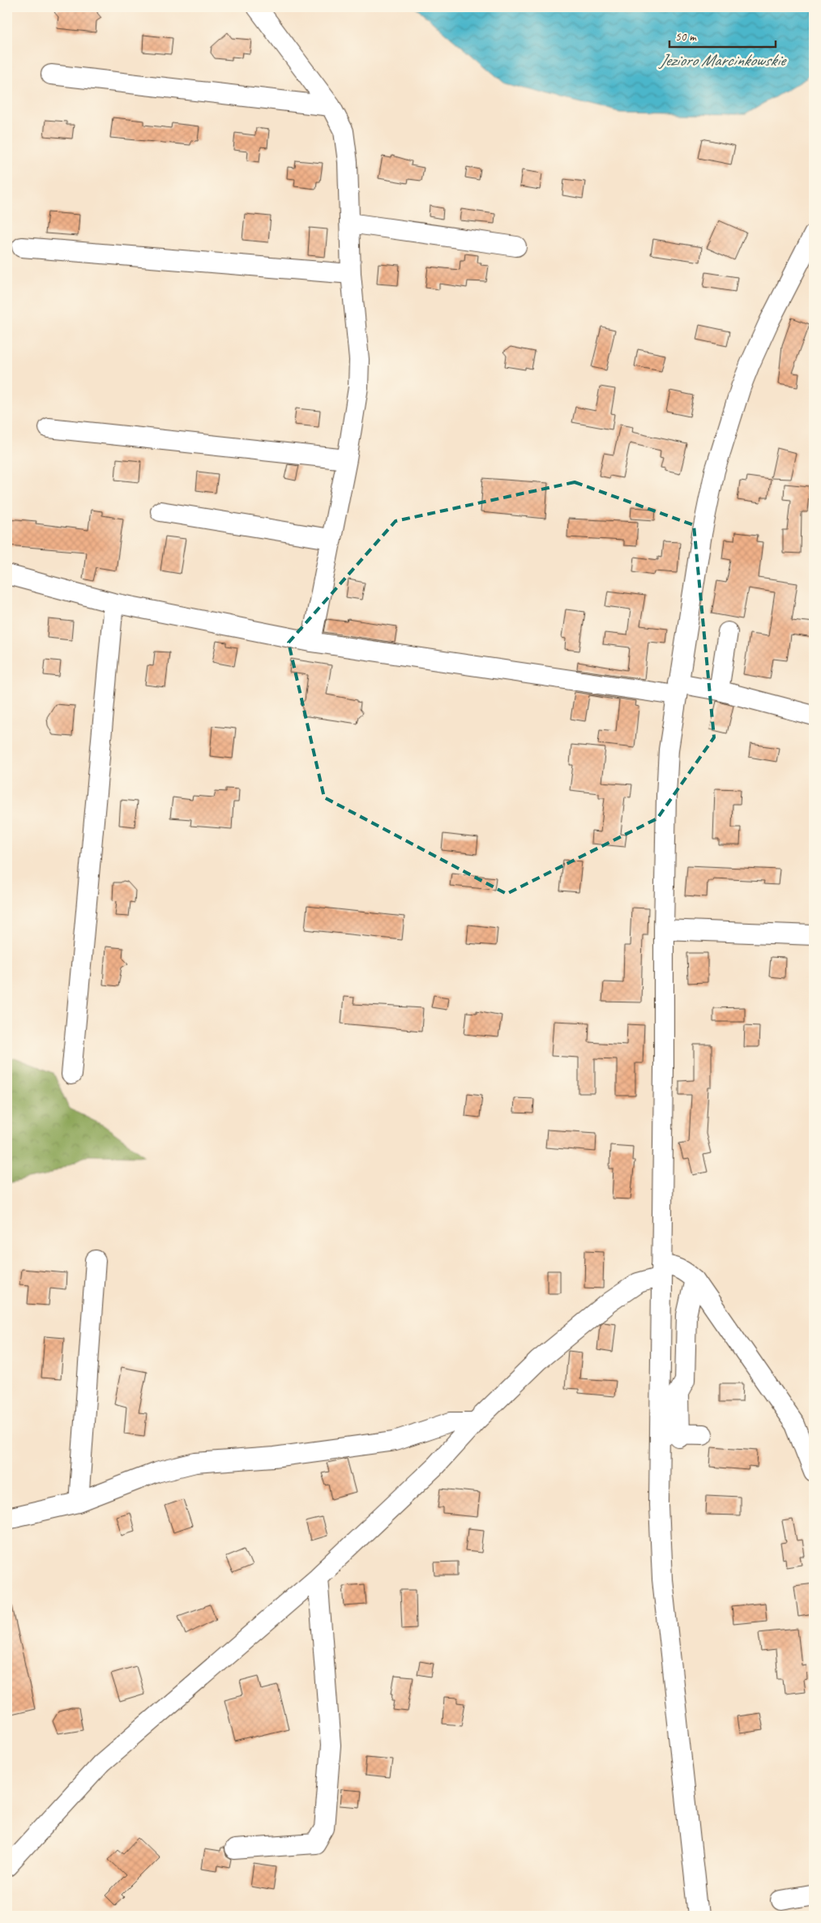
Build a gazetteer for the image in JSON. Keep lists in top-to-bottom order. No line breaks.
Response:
{"water":["Jezioro Marcinkowskie"],"scale_bar":"50 m"}
